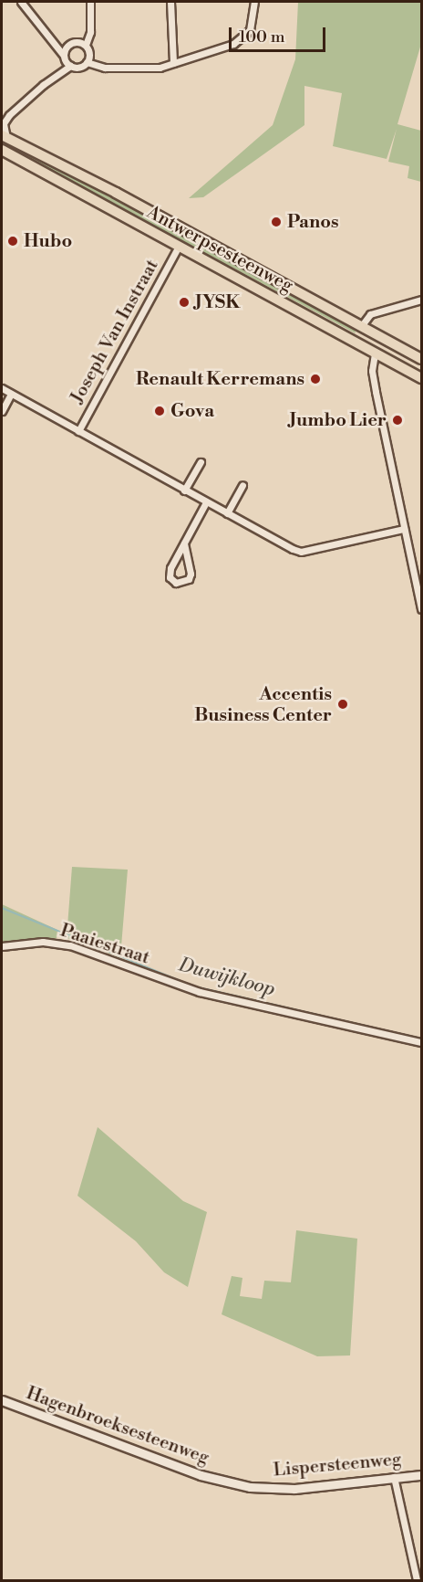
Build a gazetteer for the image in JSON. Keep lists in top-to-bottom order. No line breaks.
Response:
{"streets":{"main road":["Antwerpsesteenweg"],"street":["Joseph Van Instraat","Paaiestraat","Hagenbroeksesteenweg","Lispersteenweg"]},"crossings":[["Antwerpsesteenweg","Joseph Van Instraat"],["Hagenbroeksesteenweg","Lispersteenweg"]],"water":["Duwijkloop"],"places":["Panos","Hubo","JYSK","Renault Kerremans","Gova","Jumbo Lier","Accentis Business Center"],"scale_bar":"100 m"}
